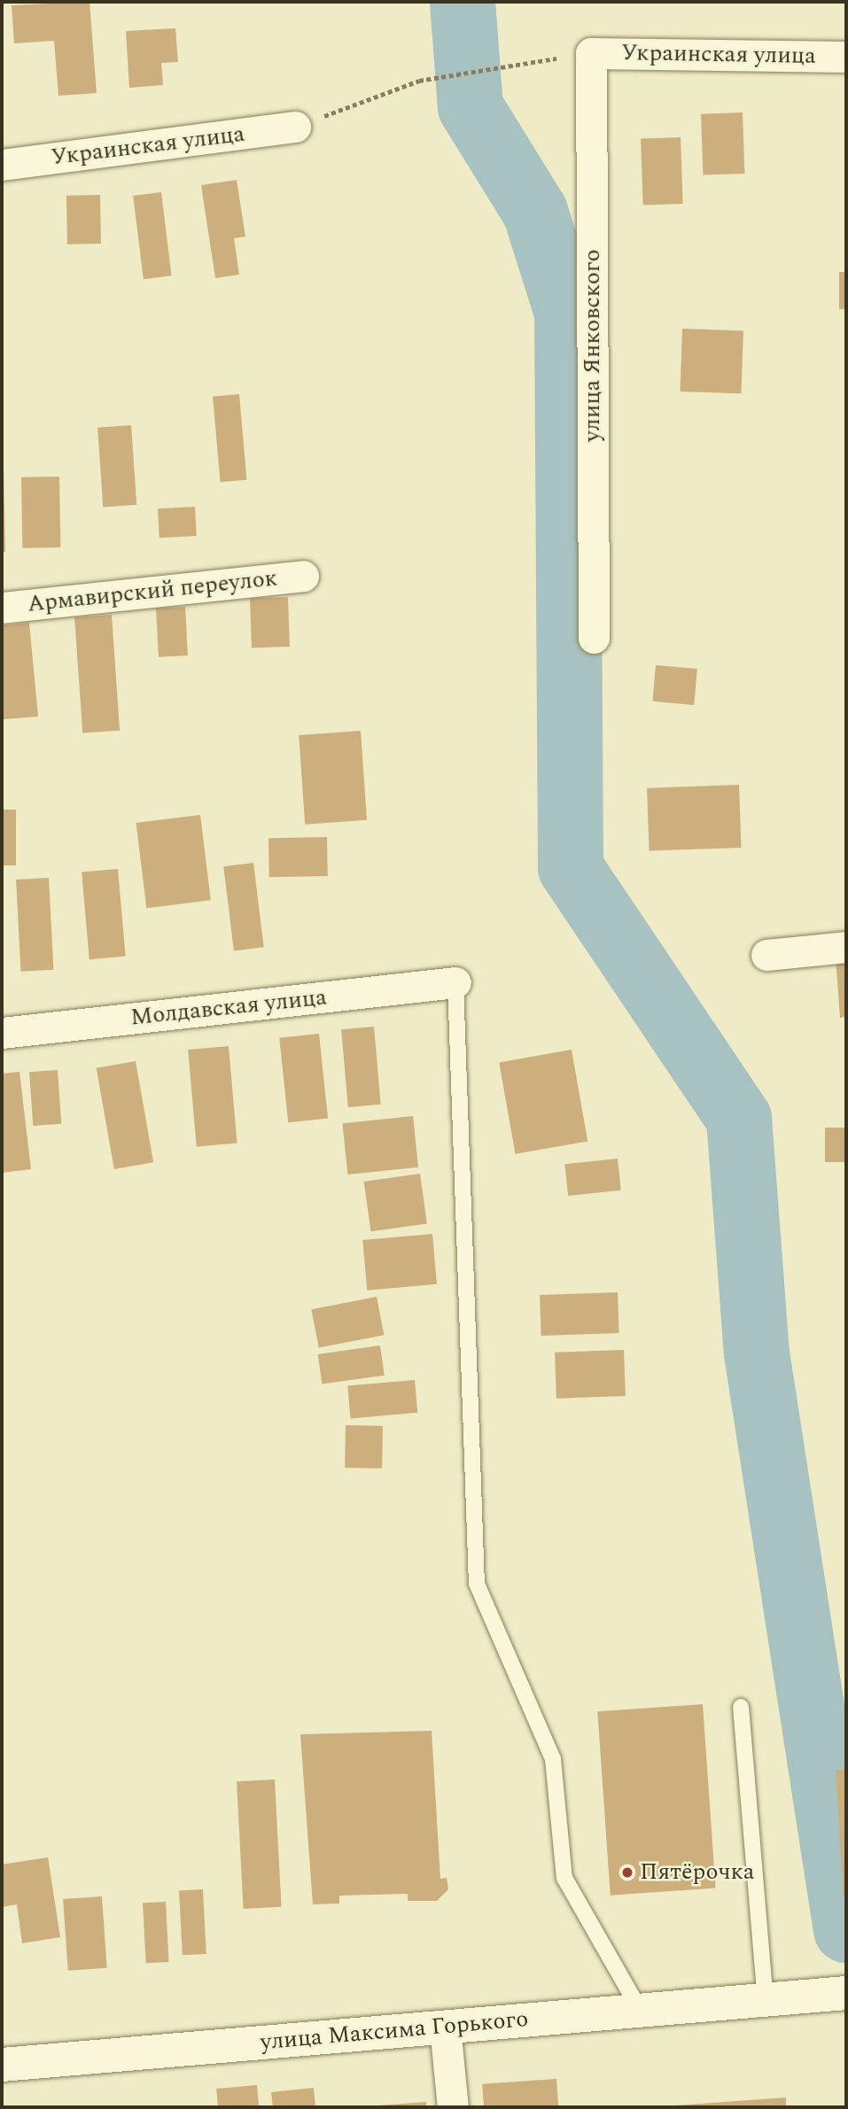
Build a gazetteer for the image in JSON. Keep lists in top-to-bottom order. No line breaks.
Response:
{"streets":{"main road":["улица Максима Горького"],"street":["Украинская улица","улица Янковского","Армавирский переулок","Молдавская улица"]},"crossings":[["Украинская улица","улица Янковского"]],"places":["Пятёрочка"]}
